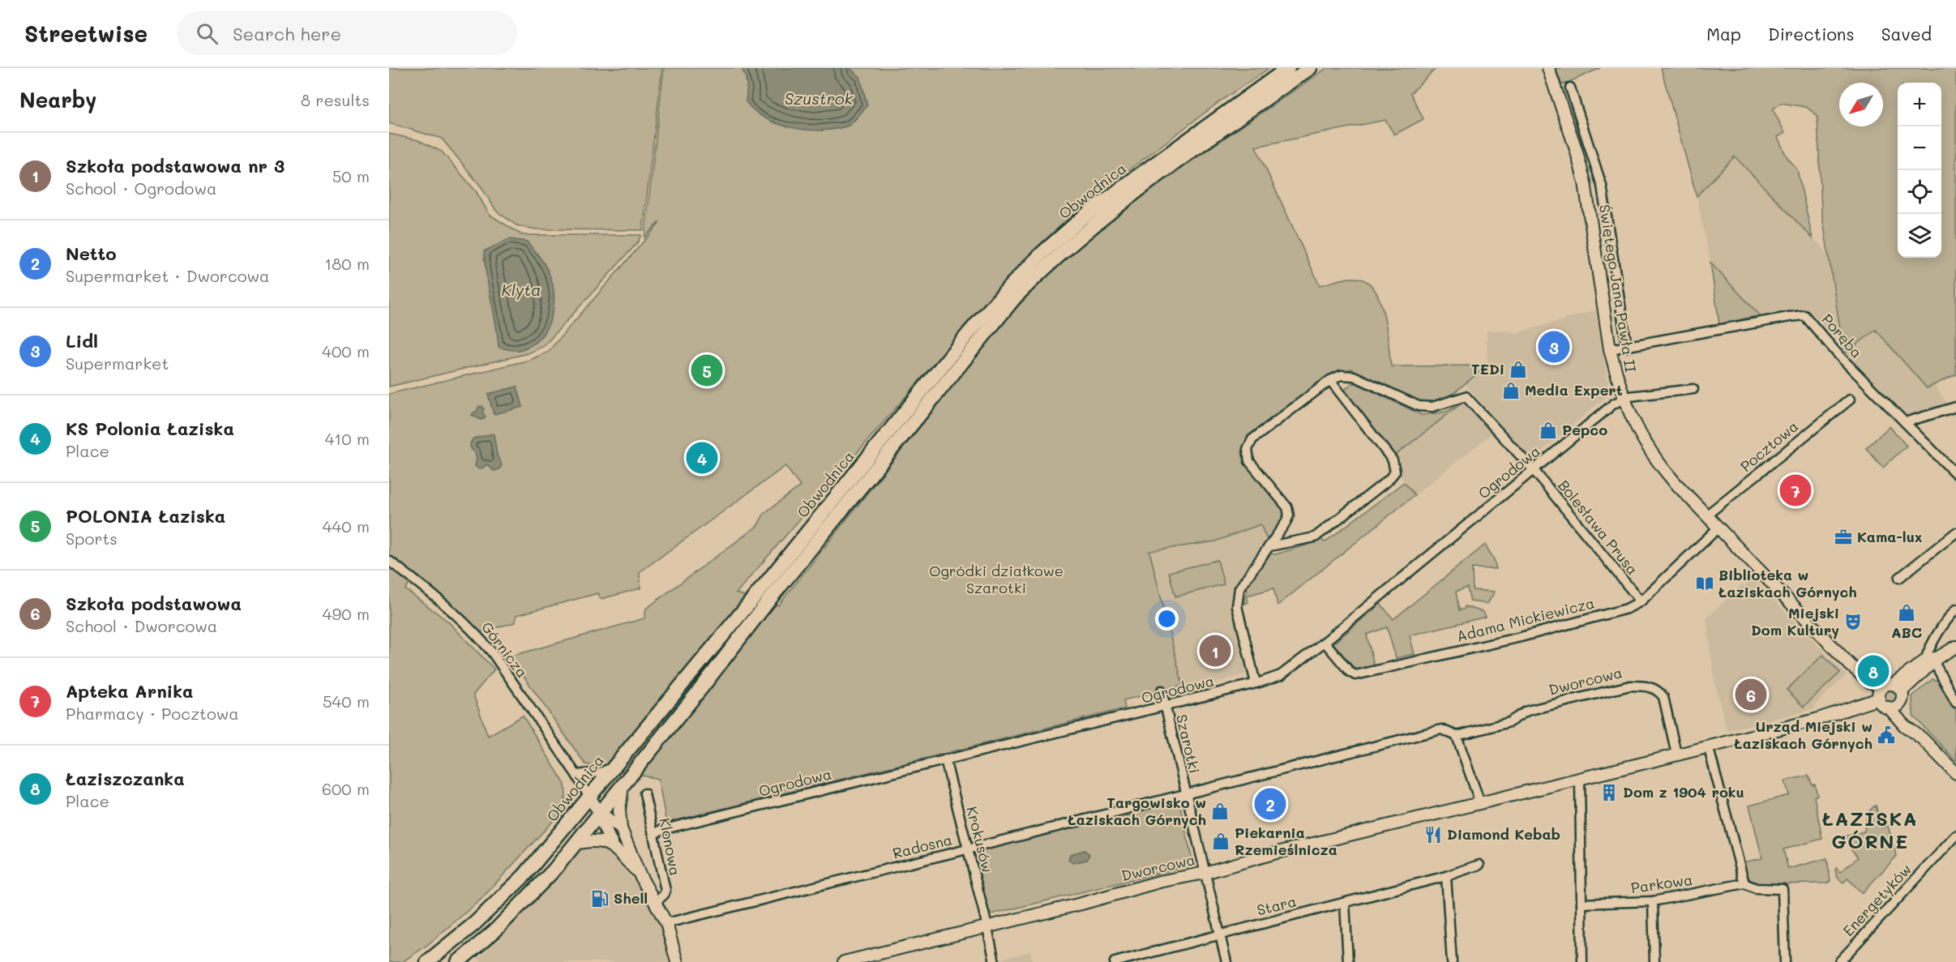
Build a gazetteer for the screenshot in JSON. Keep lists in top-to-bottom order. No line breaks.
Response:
{"streets":{"main road":["Obwodnica"],"street":["Świętego Jana Pawła II","Poręba","Pocztowa","Ogrodowa","Bolesława Prusa","Adama Mickiewicza","Górnicza","Dworcowa","Szarotki","Krokusów","Klonowa","Radosna","Parkowa","Energetyków","Stara"]},"crossings":[["Obwodnica","Górnicza"],["Świętego Jana Pawła II","Poręba"],["Świętego Jana Pawła II","Pocztowa"],["Świętego Jana Pawła II","Ogrodowa"],["Świętego Jana Pawła II","Adama Mickiewicza"],["Świętego Jana Pawła II","Dworcowa"],["Ogrodowa","Bolesława Prusa"],["Ogrodowa","Adama Mickiewicza"],["Ogrodowa","Szarotki"],["Ogrodowa","Krokusów"],["Ogrodowa","Klonowa"],["Bolesława Prusa","Adama Mickiewicza"],["Dworcowa","Szarotki"],["Dworcowa","Krokusów"],["Dworcowa","Radosna"],["Szarotki","Radosna"],["Szarotki","Stara"],["Krokusów","Radosna"]],"districts":["ŁAZISKA GÓRNE"],"water":["Szustrok","Klyta"],"parks":["Ogródki działkowe Szarotki"],"places":{"shop":["TEDi","Media Expert","Pepco","ABC","Targowisko w Łaziskach Górnych","Piekarnia Rzemieślnicza"],"office":["Kama-lux"],"library":["Biblioteka w Łaziskach Górnych"],"theatre":["Miejski Dom Kultury"],"public building":["Urząd Miejski w Łaziskach Górnych"],"building":["Dom z 1904 roku"],"restaurant":["Diamond Kebab"],"fuel station":["Shell"]},"north":"bottom left","page":{"header":"Streetwise","search":"Search here","nav":["Map","Directions","Saved"],"heading":["Nearby","8 results"],"map_buttons":["+","−"],"list":[{"mark":"1","name":"Szkoła podstawowa nr 3","note":"School · Ogrodowa","value":"50 m"},{"mark":"2","name":"Netto","note":"Supermarket · Dworcowa","value":"180 m"},{"mark":"3","name":"Lidl","note":"Supermarket","value":"400 m"},{"mark":"4","name":"KS Polonia Łaziska","note":"Place","value":"410 m"},{"mark":"5","name":"POLONIA Łaziska","note":"Sports","value":"440 m"},{"mark":"6","name":"Szkoła podstawowa","note":"School · Dworcowa","value":"490 m"},{"mark":"7","name":"Apteka Arnika","note":"Pharmacy · Pocztowa","value":"540 m"},{"mark":"8","name":"Łaziszczanka","note":"Place","value":"600 m"}],"pins":["3","5","4","7","1","8","6","2"]}}
